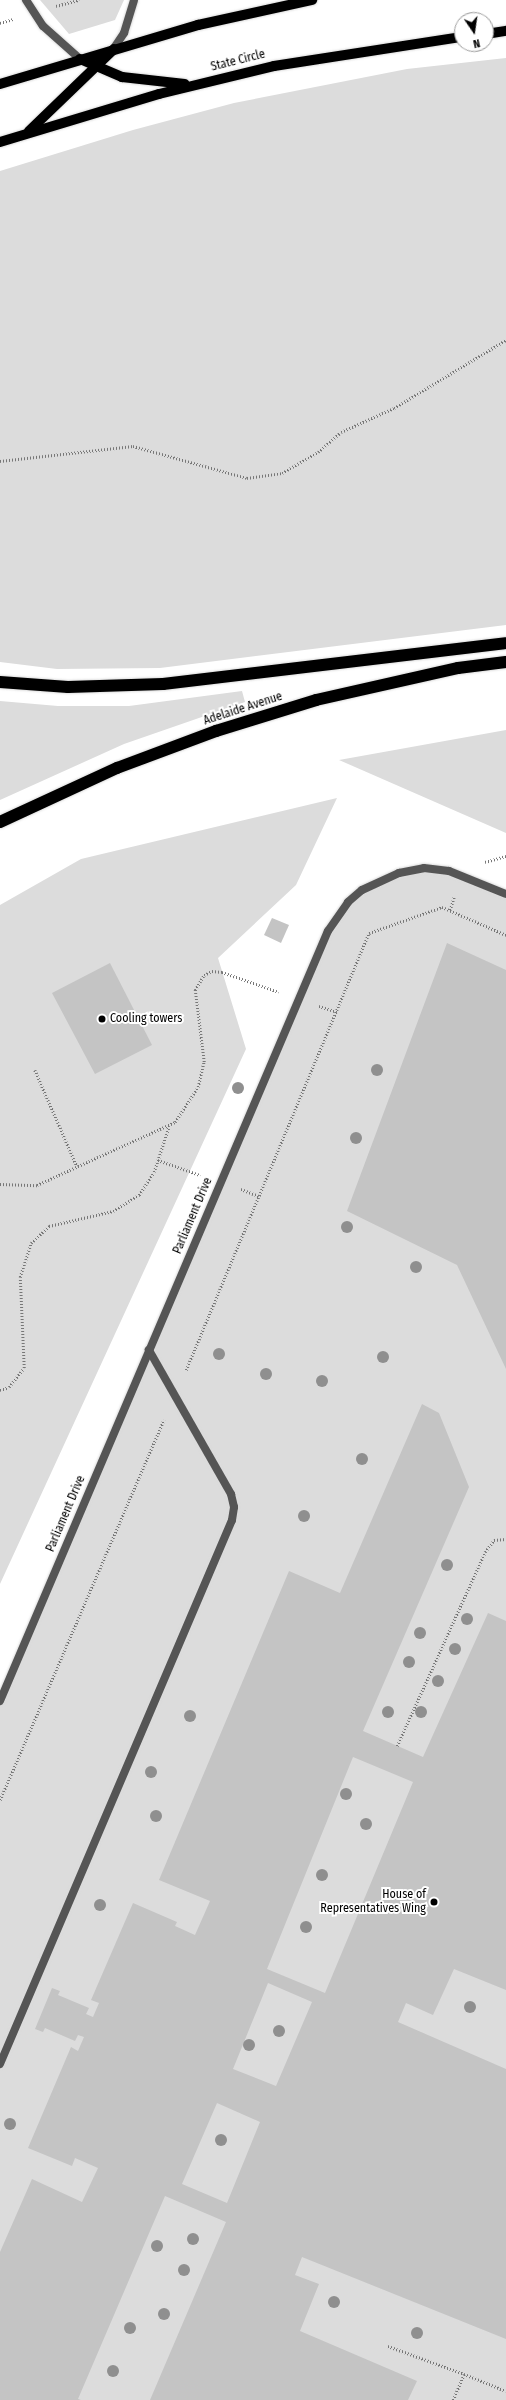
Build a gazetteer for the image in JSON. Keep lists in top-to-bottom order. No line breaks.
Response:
{"streets":{"highway":["Adelaide Avenue"],"main road":["State Circle"],"street":["Parliament Drive"]},"places":["Cooling towers","House of Representatives Wing"],"north":"bottom"}
